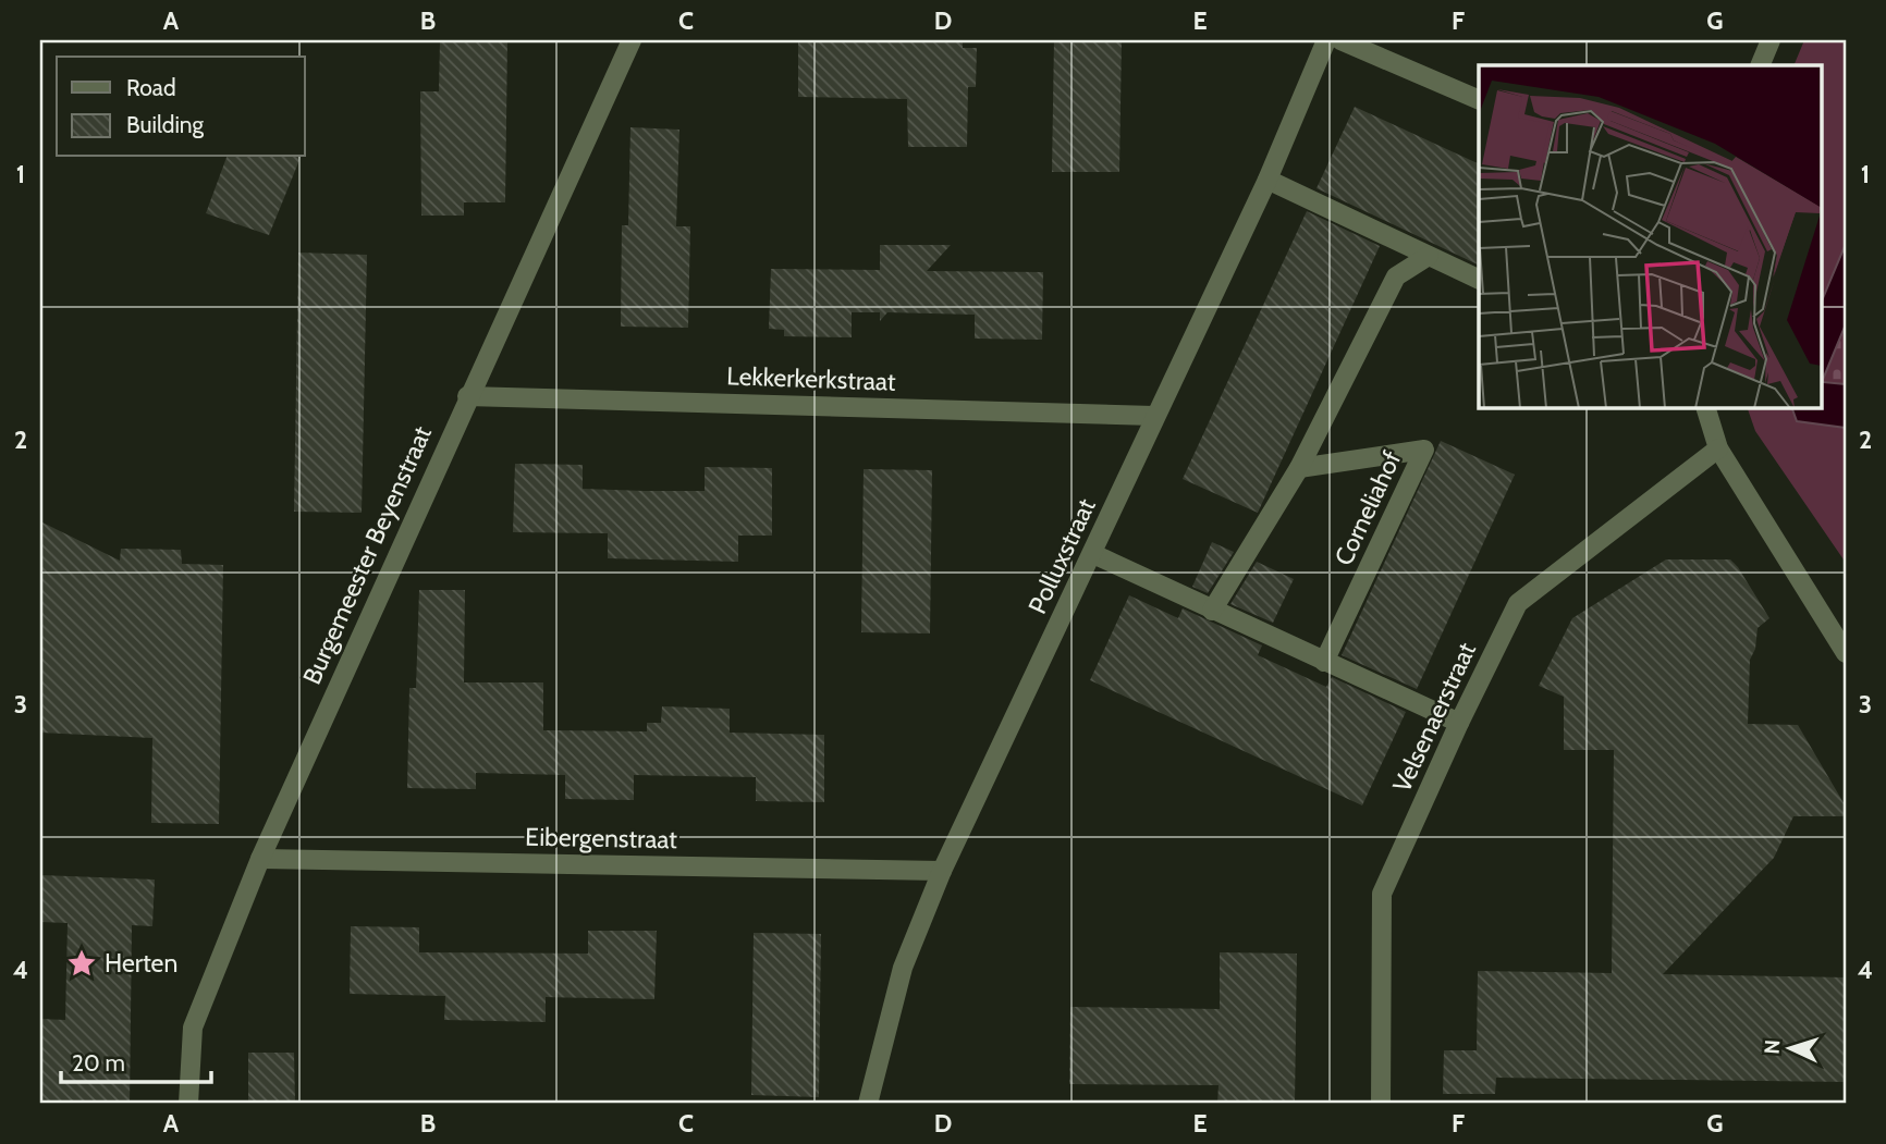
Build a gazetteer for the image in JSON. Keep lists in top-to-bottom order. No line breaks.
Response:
{"streets":{"street":["Lekkerkerkstraat","Corneliahof","Burgemeester Beyenstraat","Polluxstraat","Velsenaerstraat","Eibergenstraat"]},"crossings":[["Lekkerkerkstraat","Burgemeester Beyenstraat"],["Lekkerkerkstraat","Polluxstraat"],["Burgemeester Beyenstraat","Eibergenstraat"],["Polluxstraat","Eibergenstraat"]],"places":{"place":["Herten"]},"legend":["Road","Building"],"scale_bar":"20 m","north":"left","grid":{"columns":["A","B","C","D","E","F","G"],"rows":["1","2","3","4"]}}
